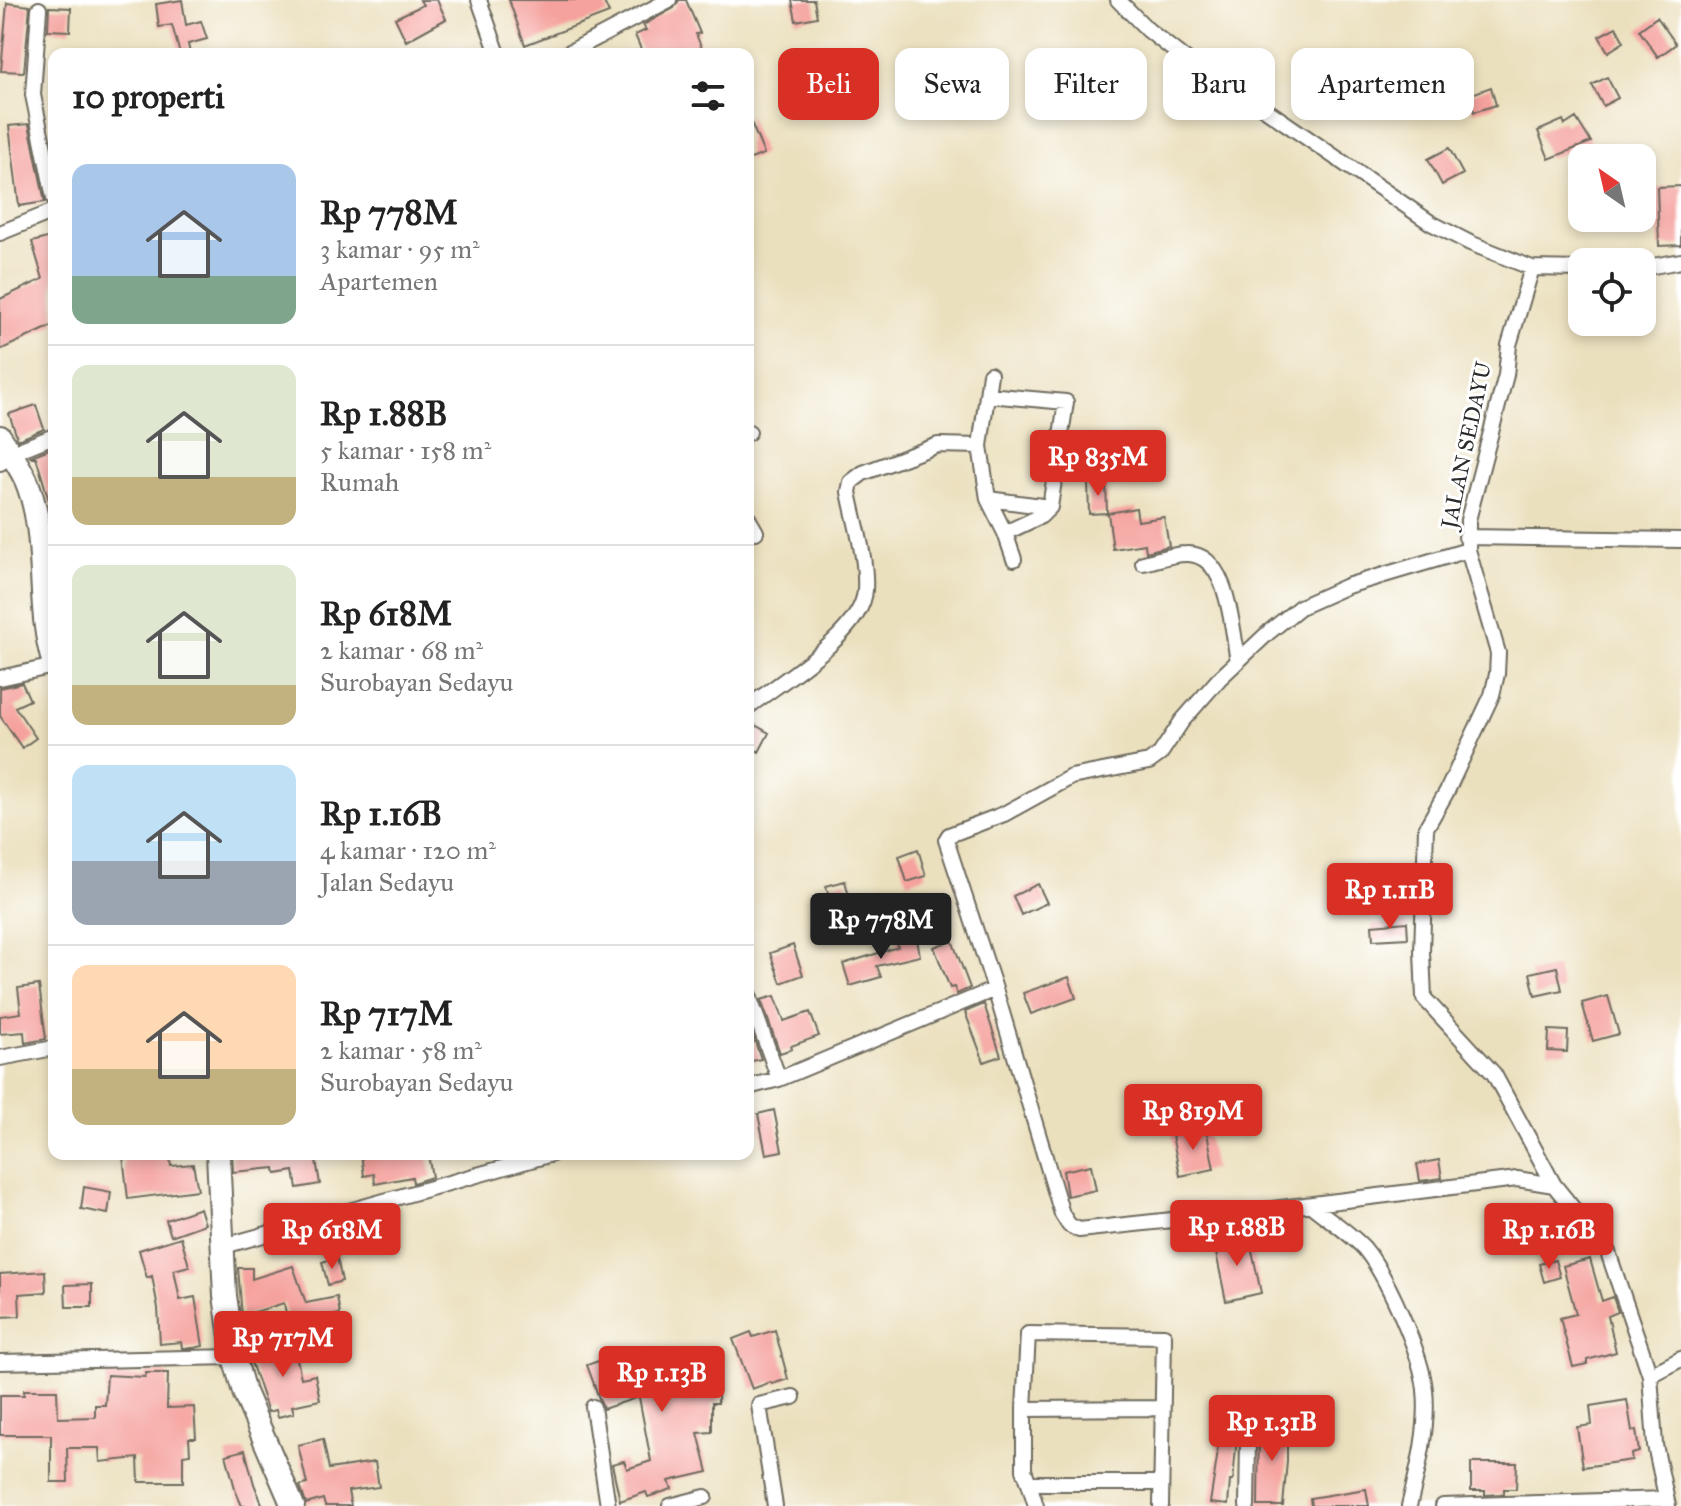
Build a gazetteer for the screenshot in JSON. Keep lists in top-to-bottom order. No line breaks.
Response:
{"streets":{"street":["JALAN SEDAYU"]},"north":"top left","page":{"chip":["Beli","Sewa","Filter","Baru","Apartemen"],"heading":"10 properti","list":[{"name":"Rp 778M","note":"3 kamar · 95 m² · Apartemen"},{"name":"Rp 1.88B","note":"5 kamar · 158 m² · Rumah"},{"name":"Rp 618M","note":"2 kamar · 68 m² · Surobayan Sedayu"},{"name":"Rp 1.16B","note":"4 kamar · 120 m² · Jalan Sedayu"},{"name":"Rp 717M","note":"2 kamar · 58 m² · Surobayan Sedayu"}],"price":["Rp 835M","Rp 1.11B","Rp 778M","Rp 819M","Rp 1.88B","Rp 618M","Rp 1.16B","Rp 717M","Rp 1.13B","Rp 1.31B"]}}
